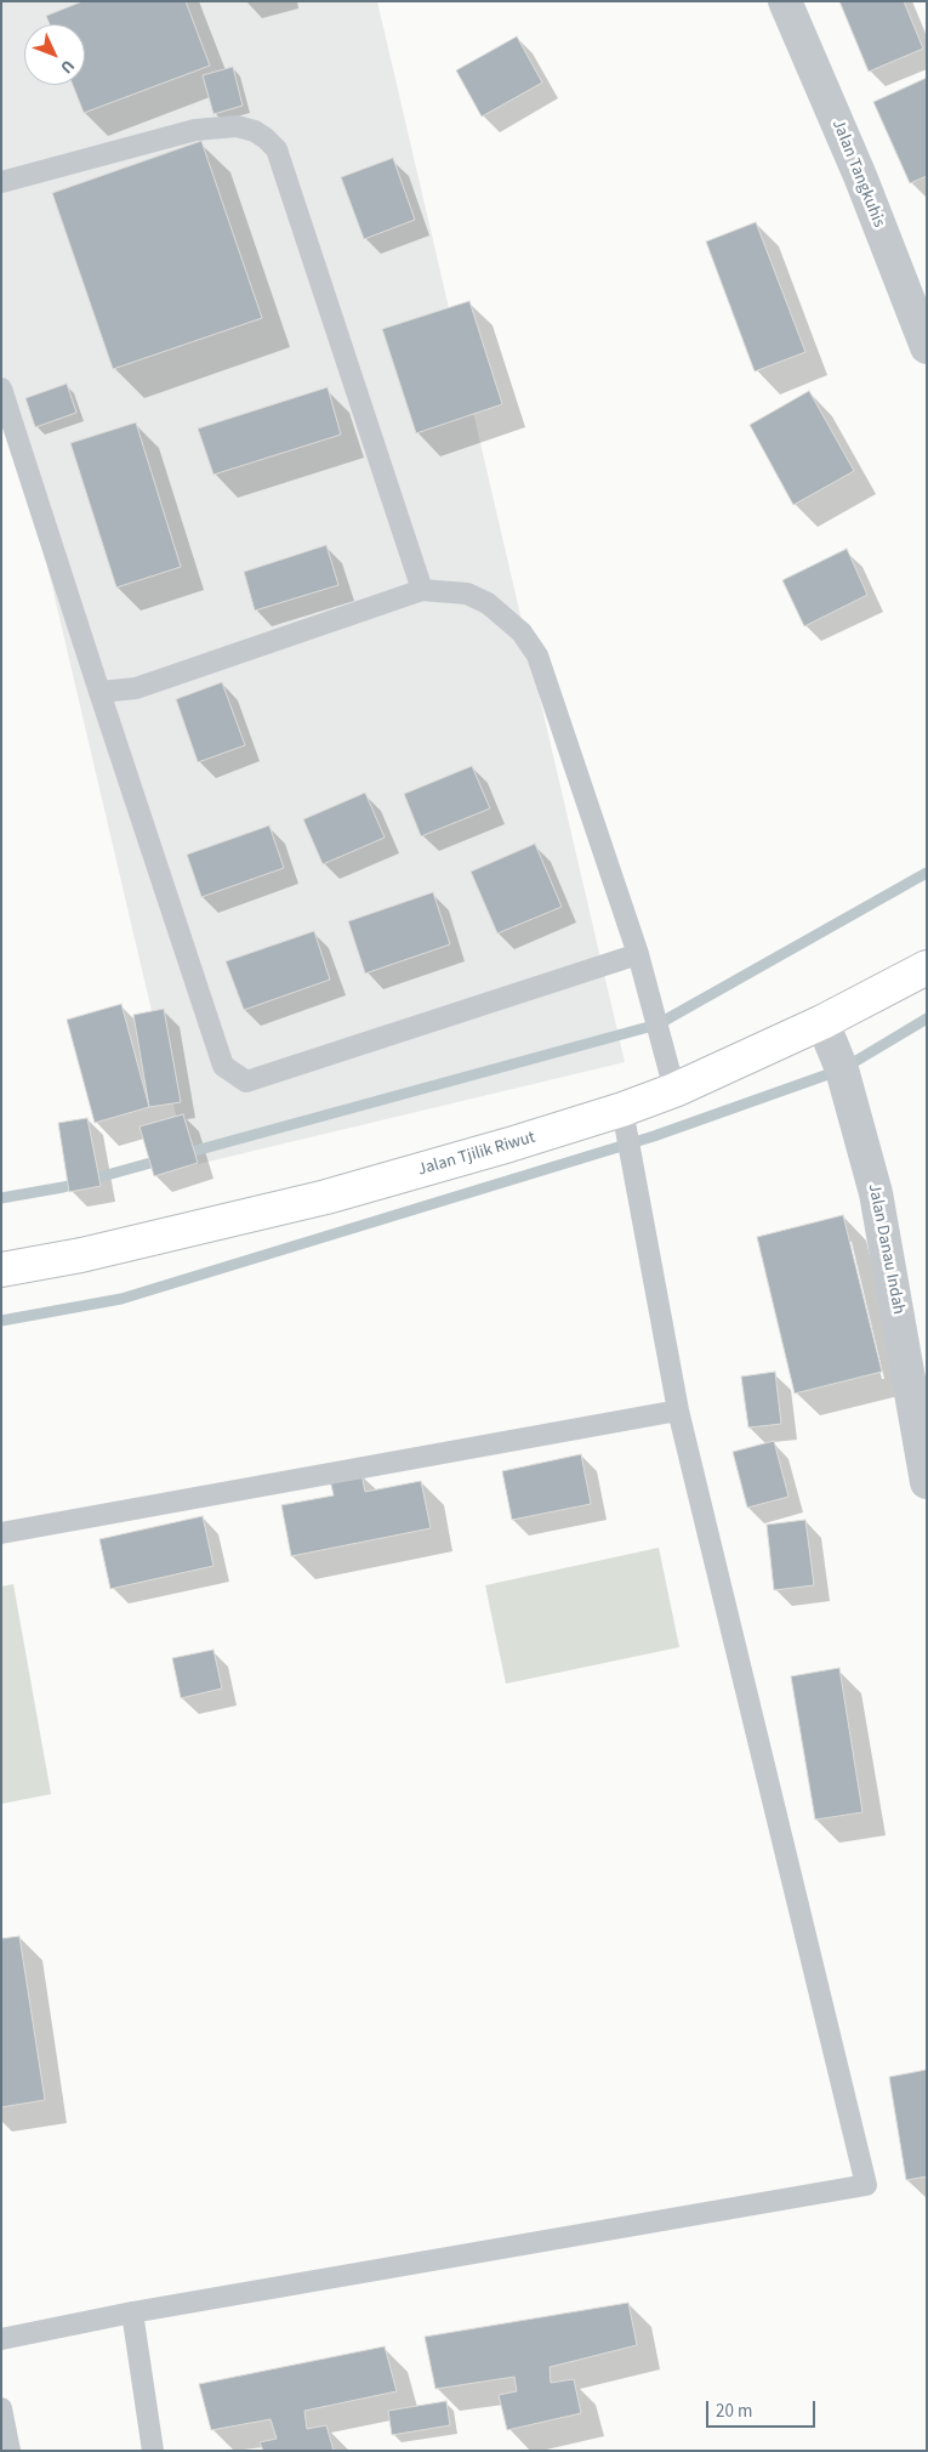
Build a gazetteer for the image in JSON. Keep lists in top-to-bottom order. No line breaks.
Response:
{"streets":{"highway":["Jalan Tjilik Riwut"],"street":["Jalan Tangkuhis","Jalan Danau Indah"]},"crossings":[["Jalan Tjilik Riwut","Jalan Danau Indah"]],"scale_bar":"20 m","north":"bottom right"}
